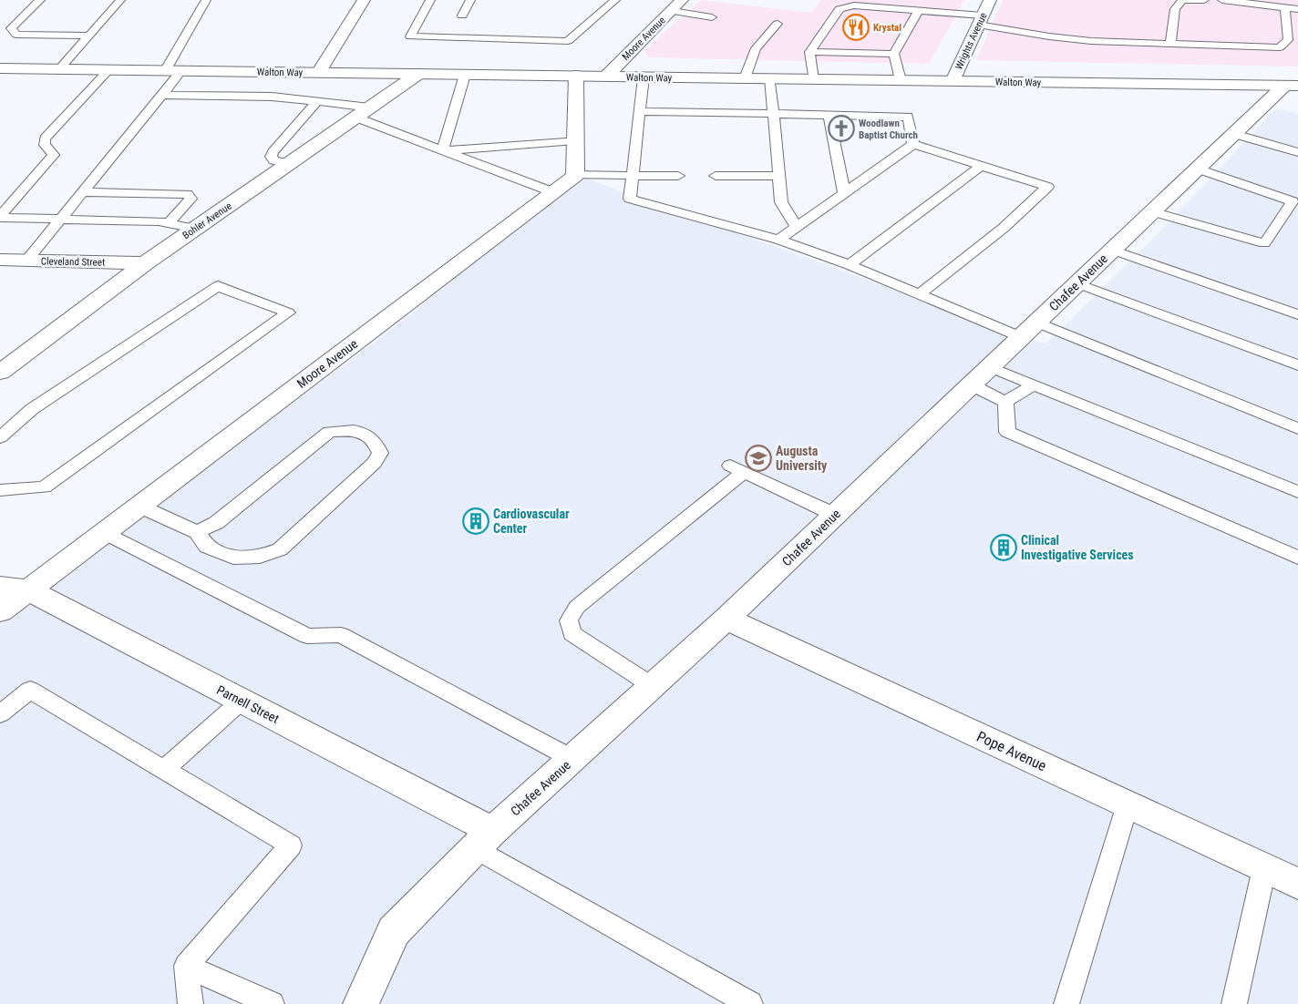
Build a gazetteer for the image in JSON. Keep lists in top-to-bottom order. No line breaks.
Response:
{"streets":{"street":["Moore Avenue","Wrights Avenue","Walton Way","Bohler Avenue","Cleveland Street","Chafee Avenue","Parnell Street","Pope Avenue"]},"crossings":[["Moore Avenue","Walton Way"],["Moore Avenue","Parnell Street"],["Wrights Avenue","Walton Way"],["Walton Way","Bohler Avenue"],["Walton Way","Chafee Avenue"],["Bohler Avenue","Cleveland Street"],["Chafee Avenue","Parnell Street"],["Chafee Avenue","Pope Avenue"]],"places":{"restaurant":["Krystal"],"church":["Woodlawn Baptist Church"],"school or university":["Augusta University"],"building":["Cardiovascular Center","Clinical Investigative Services"]}}
